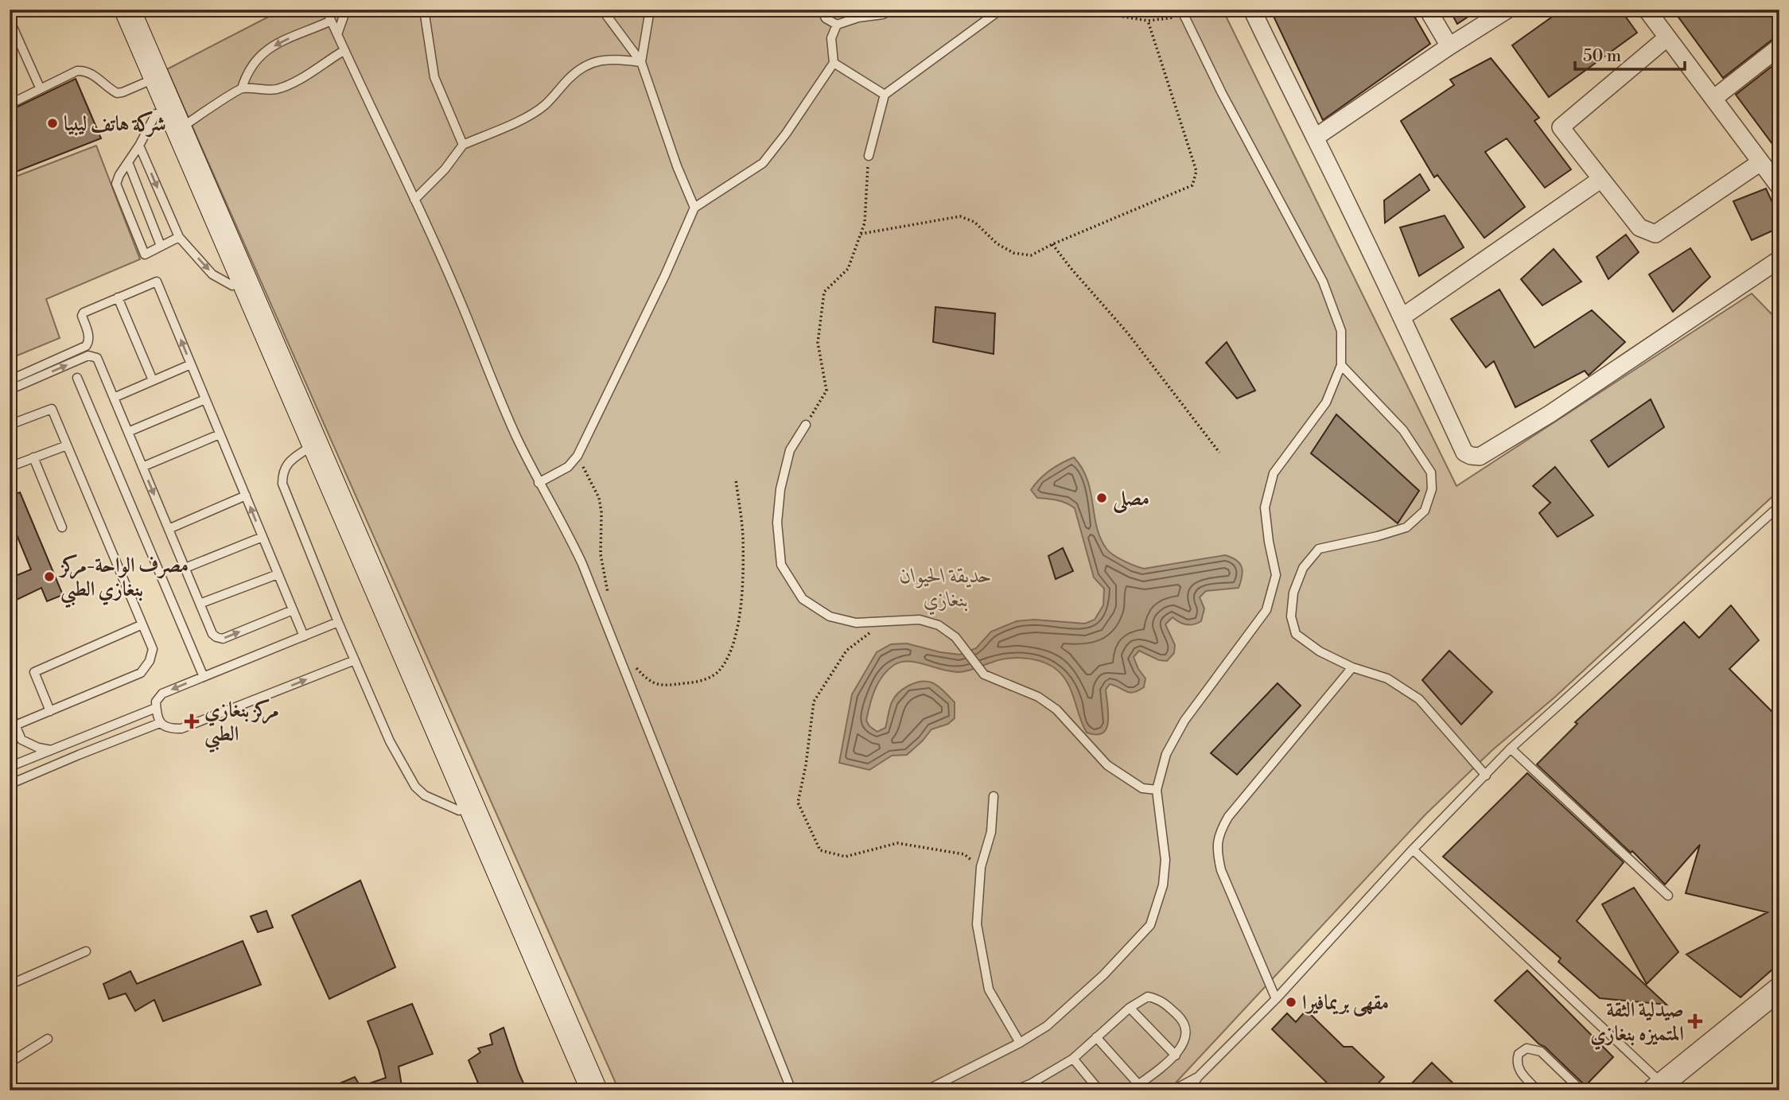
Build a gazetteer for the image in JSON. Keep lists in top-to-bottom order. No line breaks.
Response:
{"parks":["حديقة الحيوان بنغازي"],"places":{"other":["شركة هاتف ليبيا","مصلى","مصرف الواحة-مركز بنغازي الطبي","مقهى بريمافيرا"],"health":["مركز بنغازي الطبي","صيدلية الثقة المتميزه بنغازي"]},"scale_bar":"50 m"}
